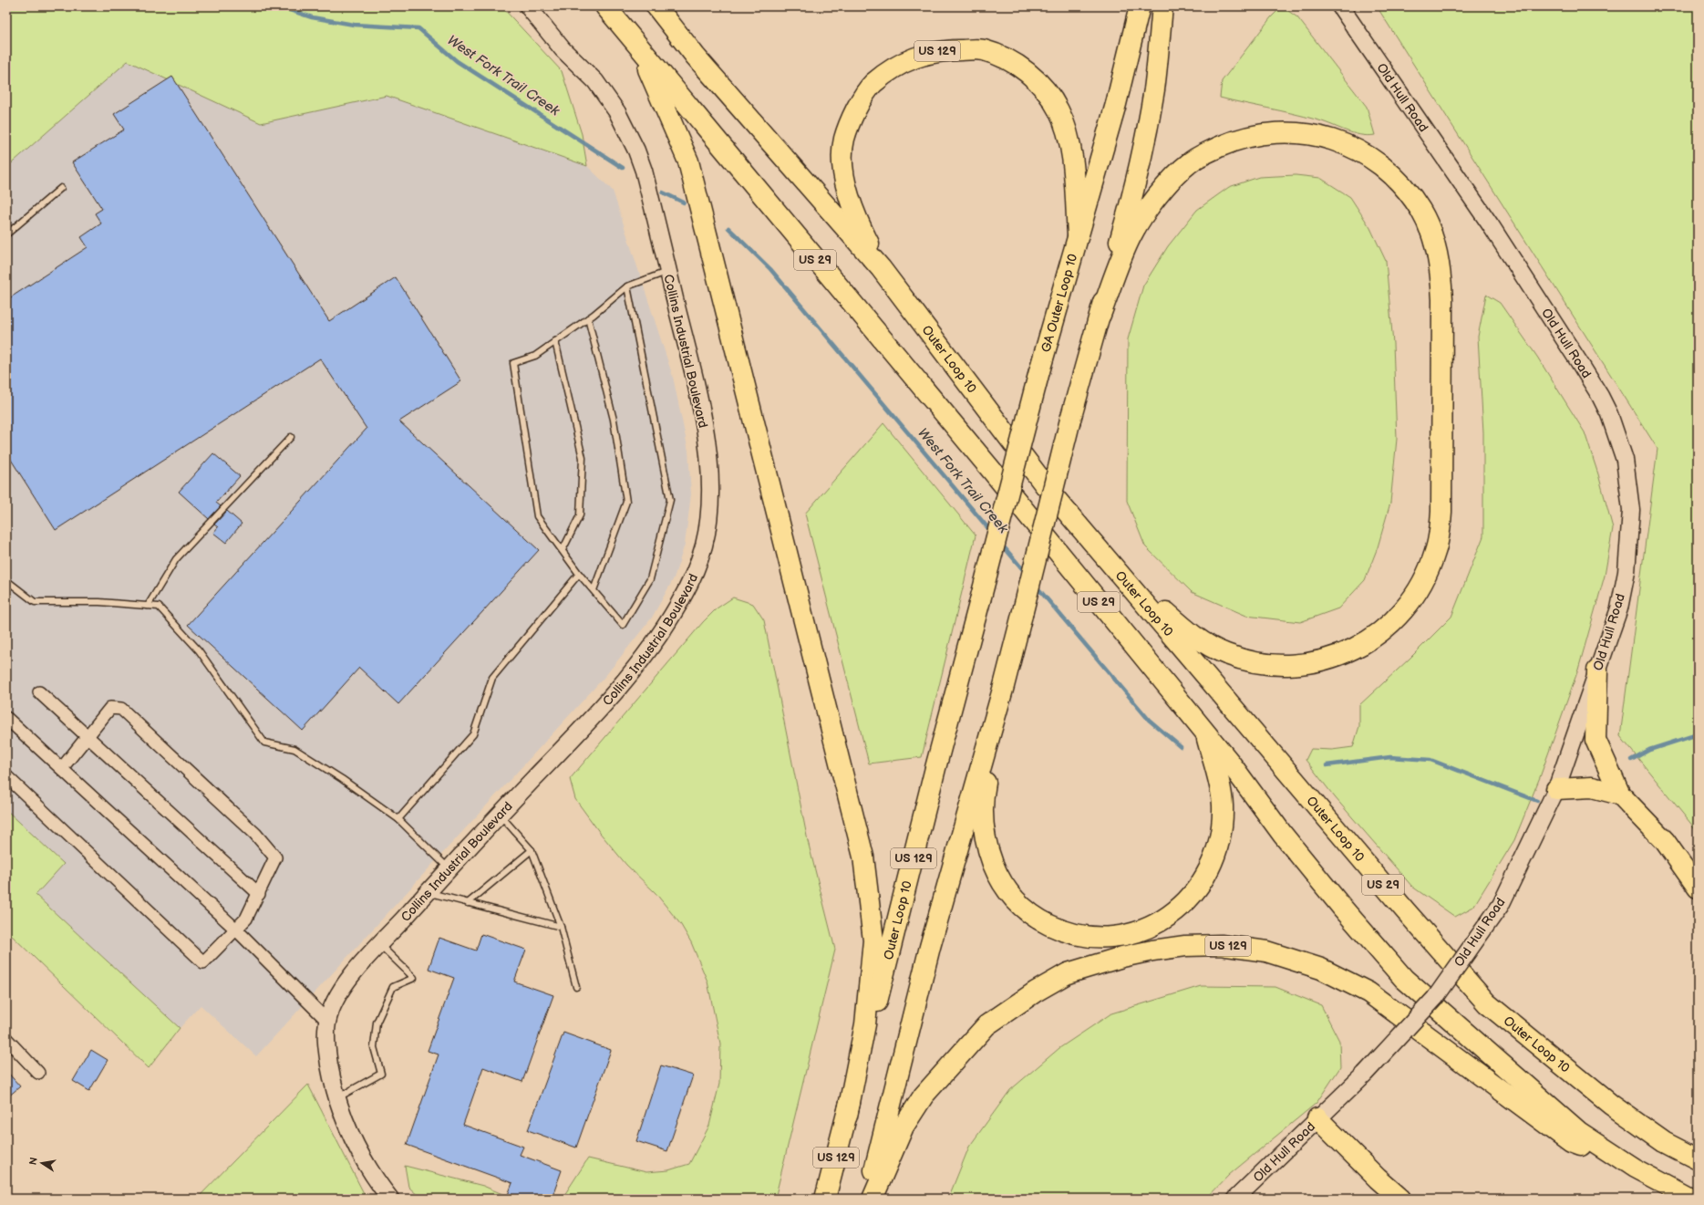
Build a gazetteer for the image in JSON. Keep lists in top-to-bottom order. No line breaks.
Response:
{"streets":{"highway":["US 129","US 29","GA Outer Loop 10","Outer Loop 10"],"main road":["Old Hull Road","Collins Industrial Boulevard"]},"crossings":[["US 129","US 29"],["US 129","GA Outer Loop 10"],["US 129","Outer Loop 10"],["US 29","Outer Loop 10"],["GA Outer Loop 10","Outer Loop 10"]],"water":["West Fork Trail Creek"],"north":"left"}
